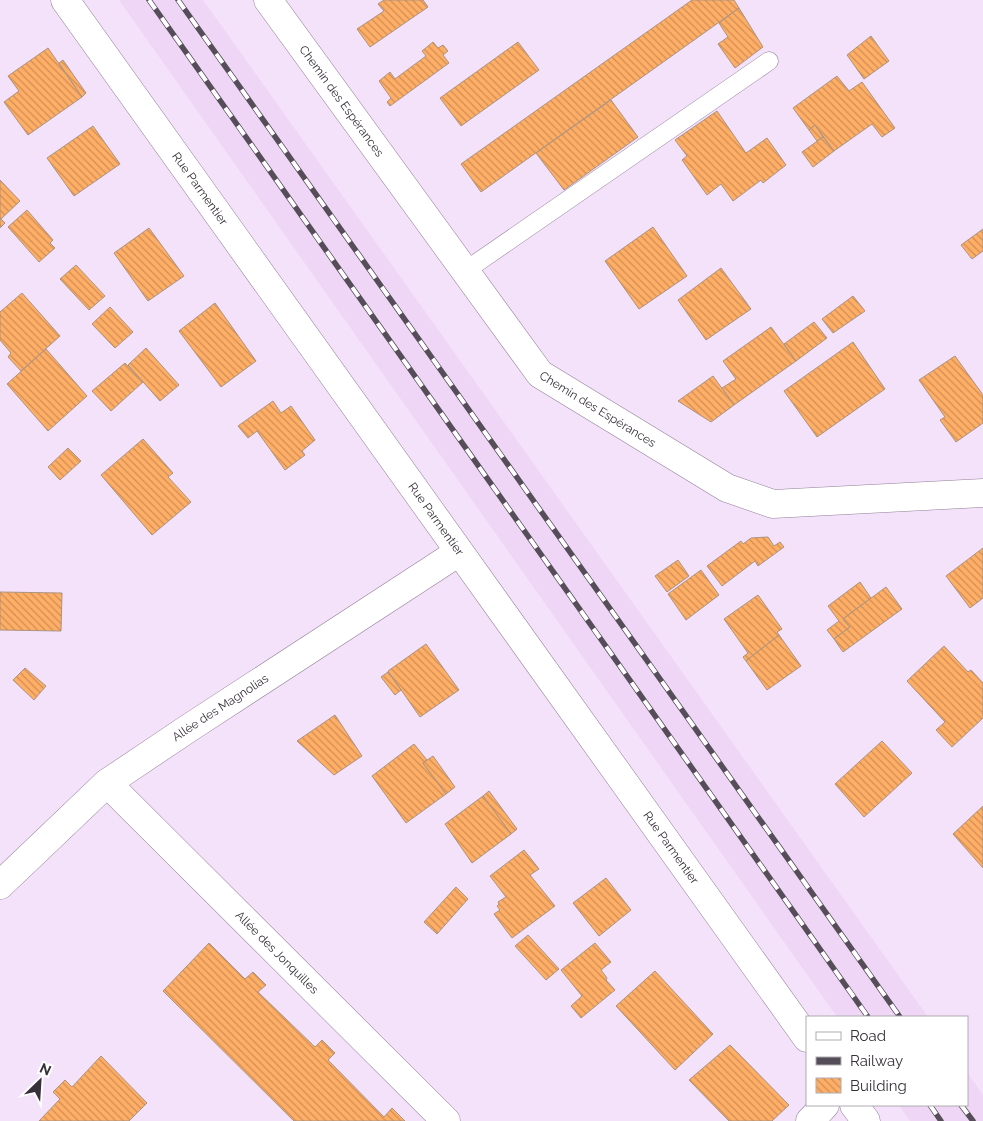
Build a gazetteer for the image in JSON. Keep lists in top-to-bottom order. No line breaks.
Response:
{"streets":{"street":["Chemin des Espérances","Rue Parmentier","Allée des Magnolias","Allée des Jonquilles"]},"crossings":[["Rue Parmentier","Allée des Magnolias"],["Allée des Magnolias","Allée des Jonquilles"]],"legend":["Road","Railway","Building"],"north":"top right"}
